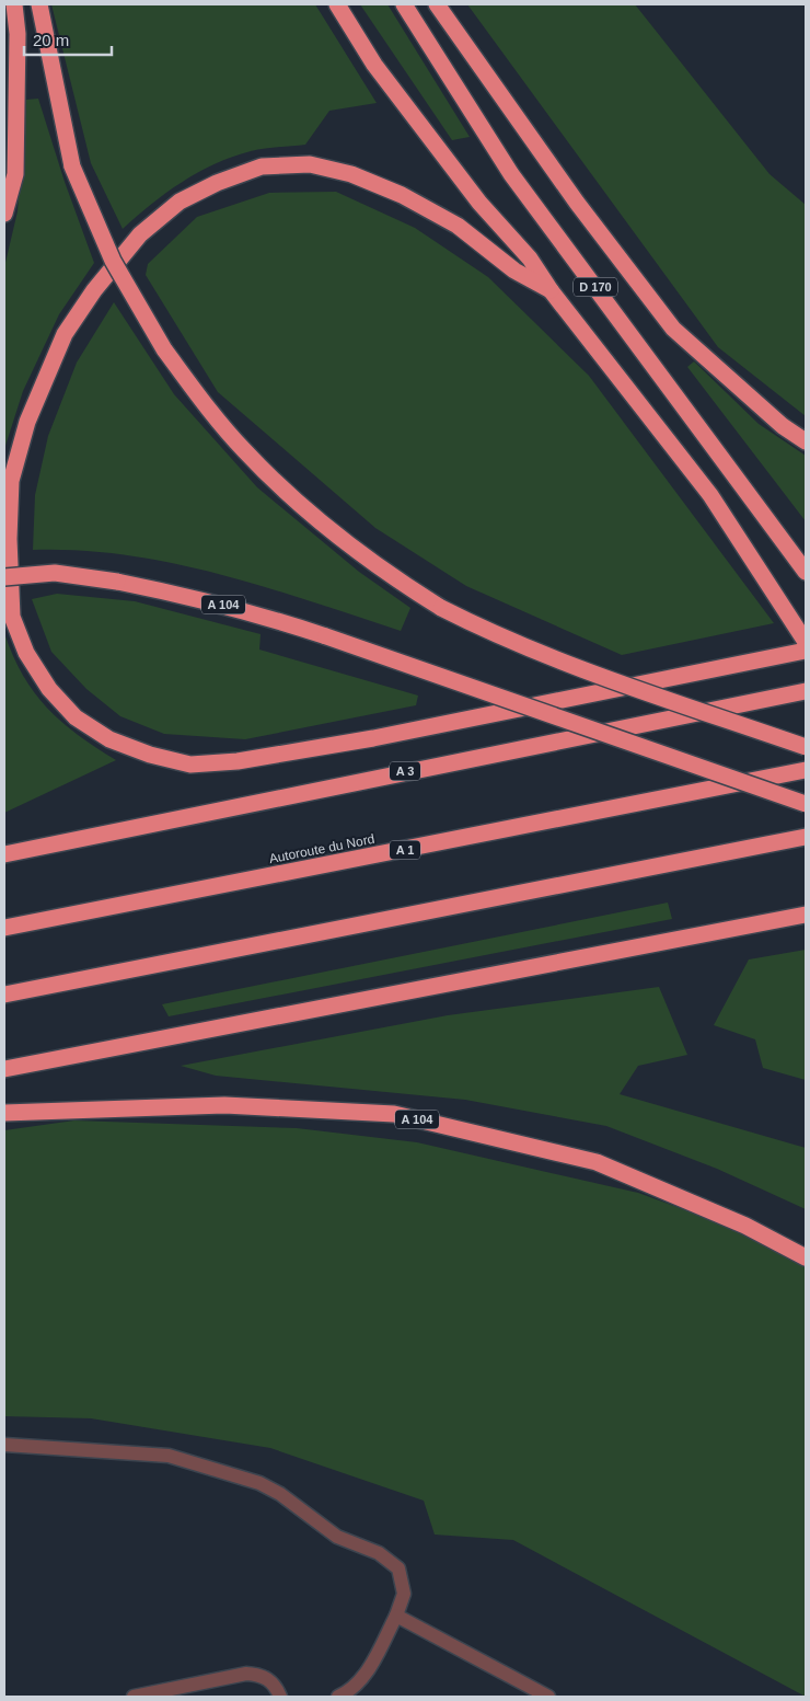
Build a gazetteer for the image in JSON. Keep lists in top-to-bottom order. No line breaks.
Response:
{"streets":{"highway":["D 170","A 104","A 3","Autoroute du Nord","A 1"]},"scale_bar":"20 m"}
